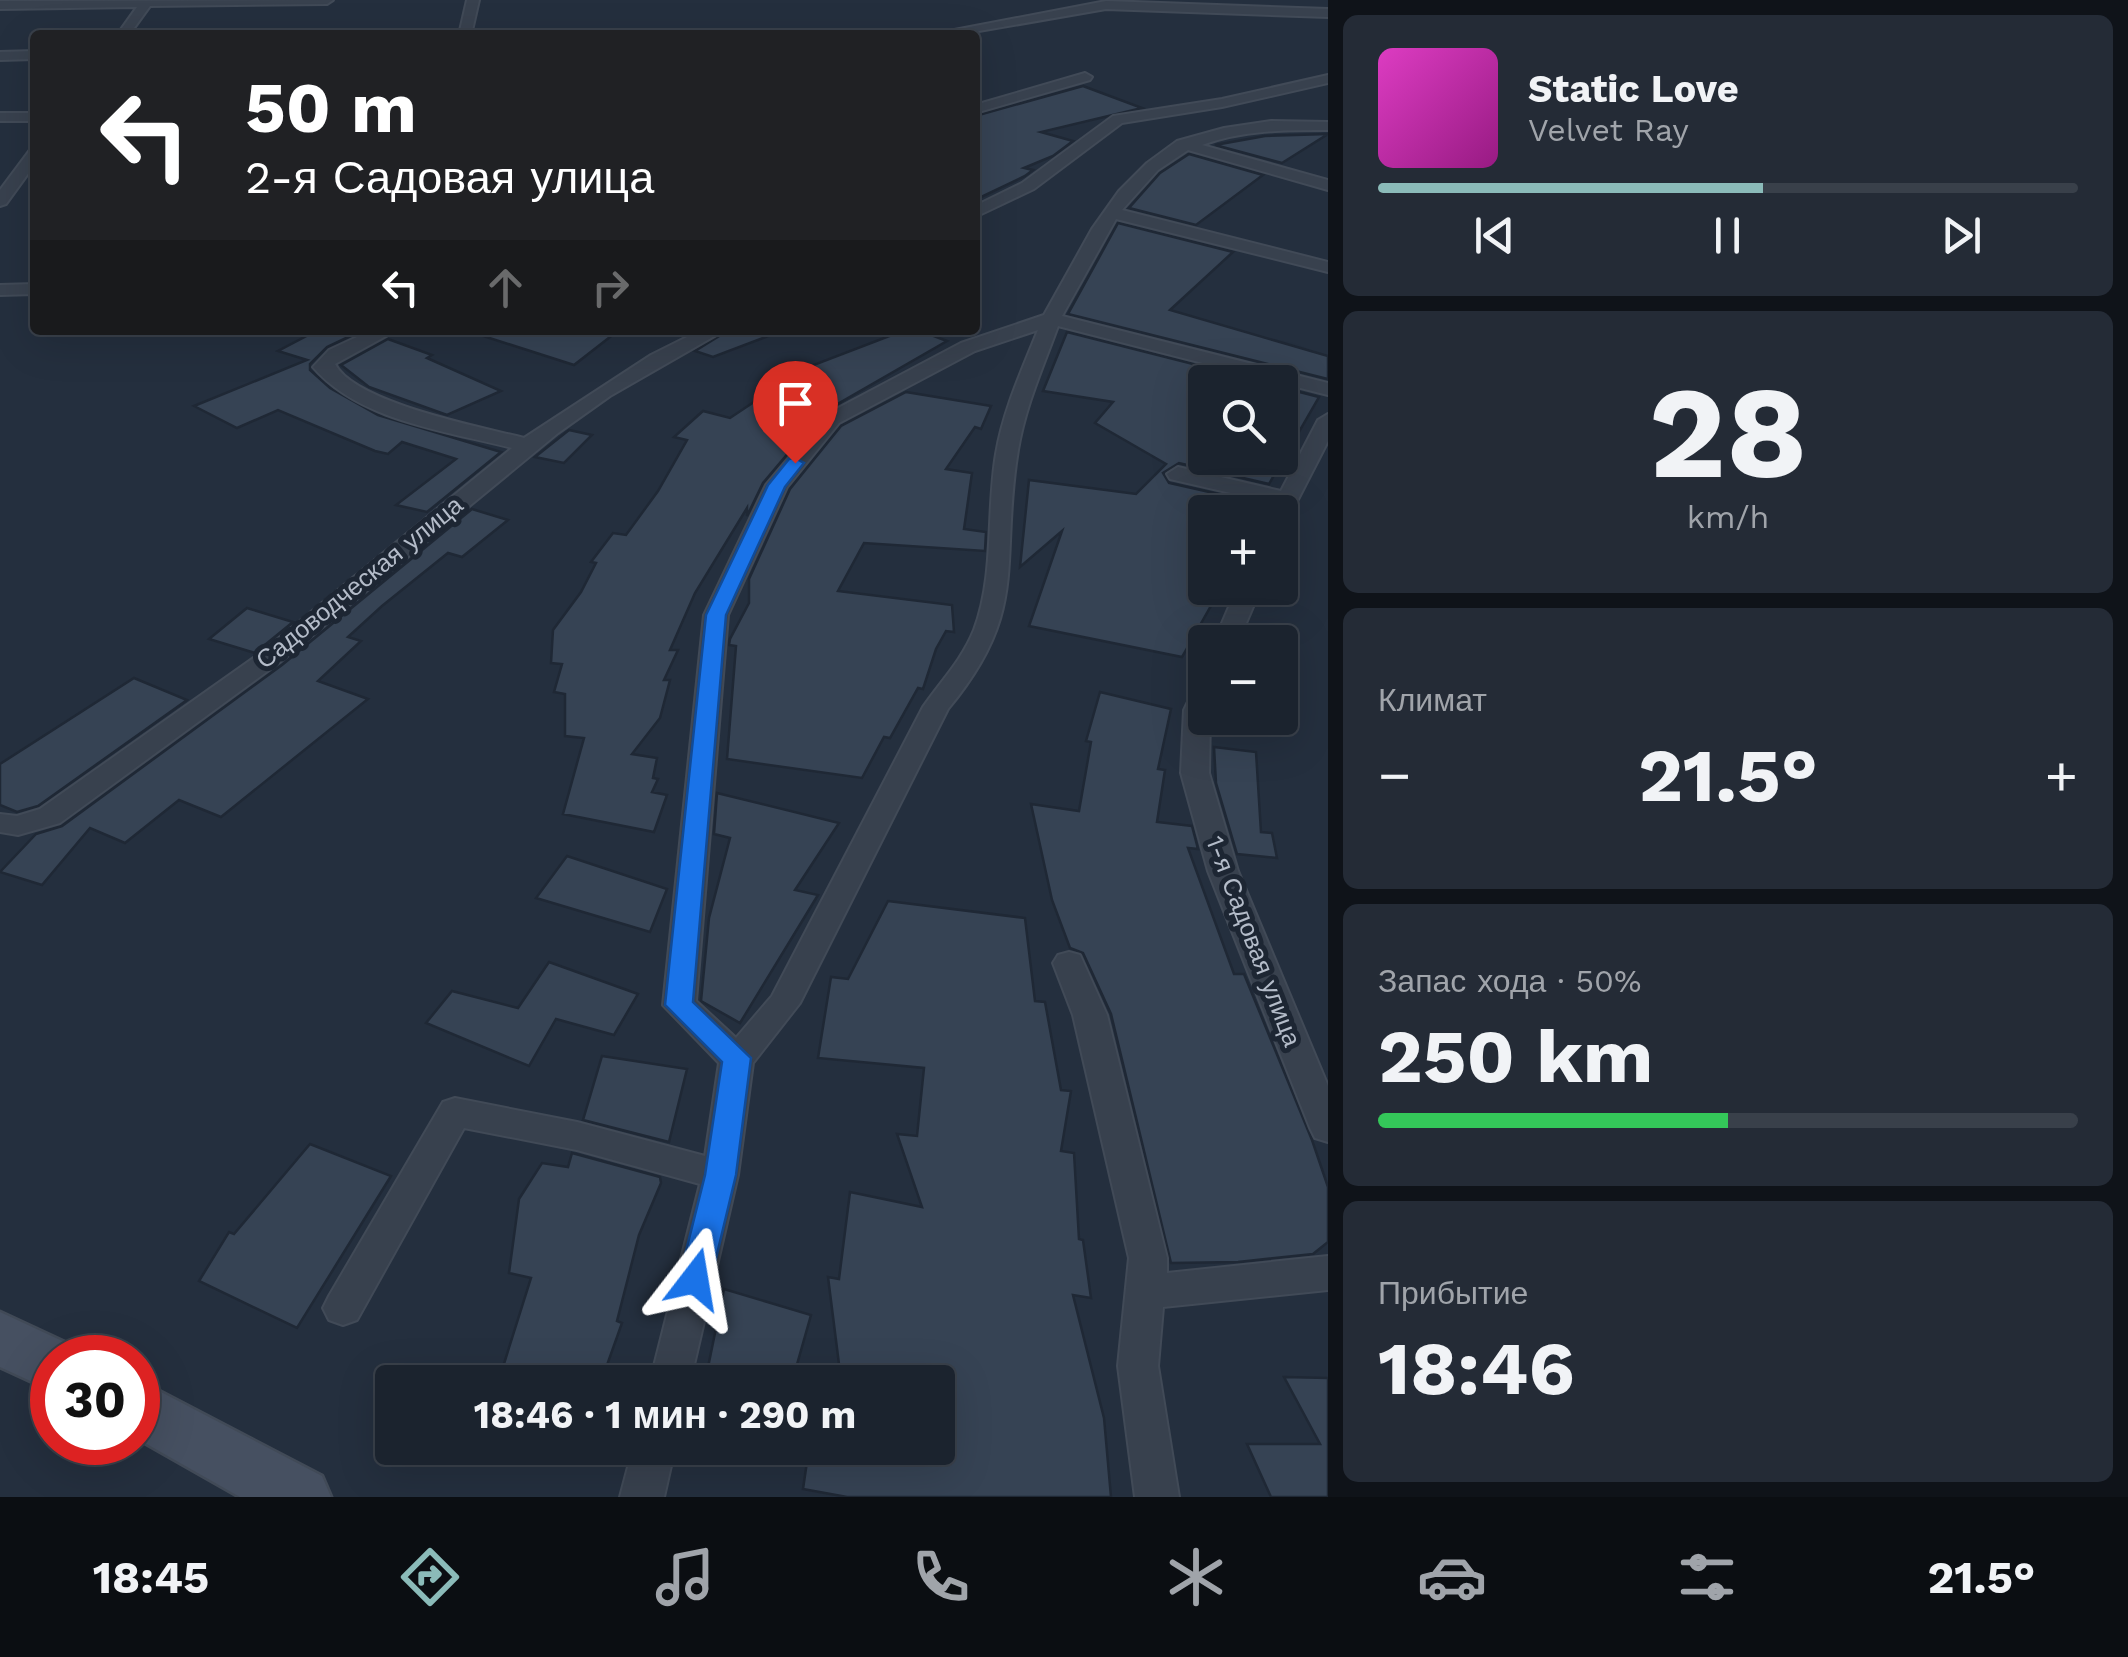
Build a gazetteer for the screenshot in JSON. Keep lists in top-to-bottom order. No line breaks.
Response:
{"streets":{"street":["Садоводческая улица","1-я Садовая улица"]},"page":{"turn":["50 m","2-я Садовая улица"],"song":["Static Love","Velvet Ray"],"tile":[["28","km/h"],"Климат",["Запас хода · 50%","250 km"],["Прибытие","18:46"]],"map_buttons":["+","−"],"heat":["−","21.5°","+"],"limit":"30","trip":"18:46 · 1 мин · 290 m","tabs":["18:45","21.5°"]}}
